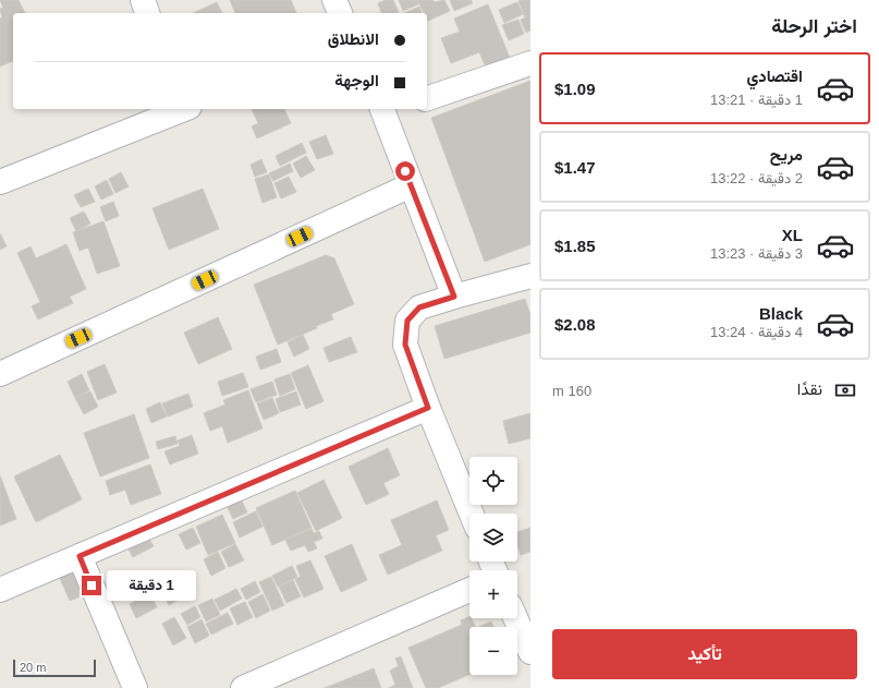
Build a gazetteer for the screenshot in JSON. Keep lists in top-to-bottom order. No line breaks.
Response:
{"scale_bar":"20 m","page":{"heading":"اختر الرحلة","banner":["الانطلاق","الوجهة"],"list":[{"name":"اقتصادي","note":"1 دقيقة · 13:21","value":"$1.09"},{"name":"مريح","note":"2 دقيقة · 13:22","value":"$1.47"},{"name":"XL","note":"3 دقيقة · 13:23","value":"$1.85"},{"name":"Black","note":"4 دقيقة · 13:24","value":"$2.08"}],"pay":["نقدًا","160 m"],"map_buttons":["+","−"],"bubble":"1 دقيقة","buttons":"تأكيد","scale":"20 m"}}
